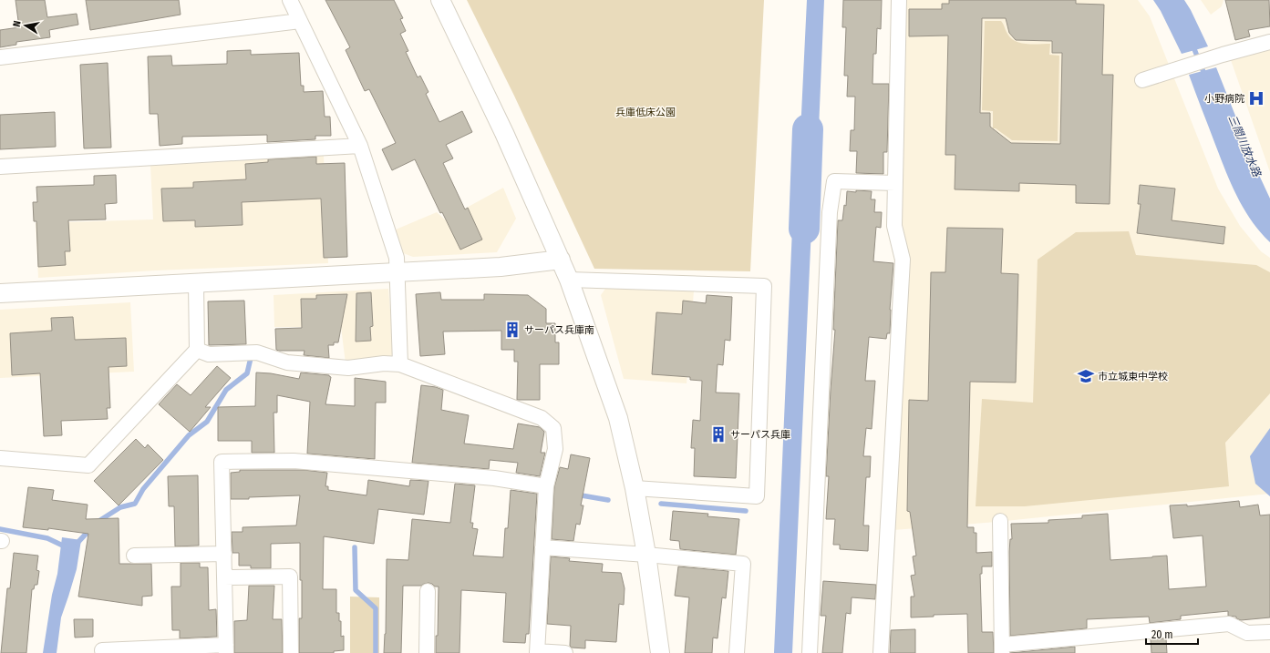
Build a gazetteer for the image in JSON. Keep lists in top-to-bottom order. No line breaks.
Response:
{"water":["三間川放水路"],"parks":["兵庫低床公園"],"places":{"hospital":["小野病院"],"building":["サーパス兵庫南","サーパス兵庫"],"school or university":["市立城東中学校"]},"scale_bar":"20 m","north":"left"}
